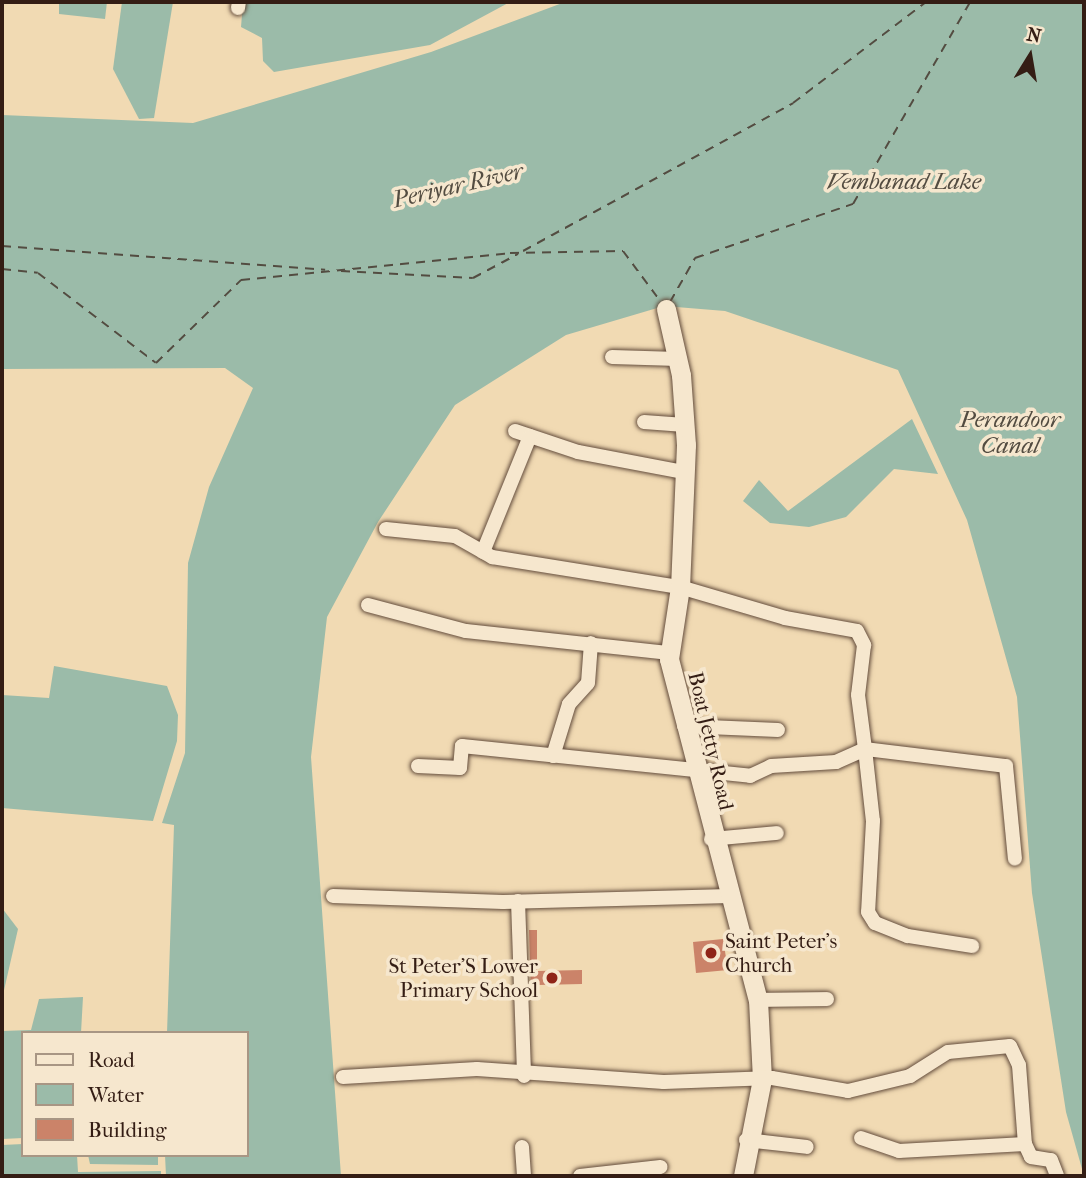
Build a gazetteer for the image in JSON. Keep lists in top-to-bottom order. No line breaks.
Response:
{"streets":{"street":["Boat Jetty Road"]},"water":["Vembanad Lake","Periyar River","Perandoor Canal"],"places":["Saint Peter's Church","St Peter'S Lower Primary School"],"legend":["Road","Water","Building"],"north":"top"}
